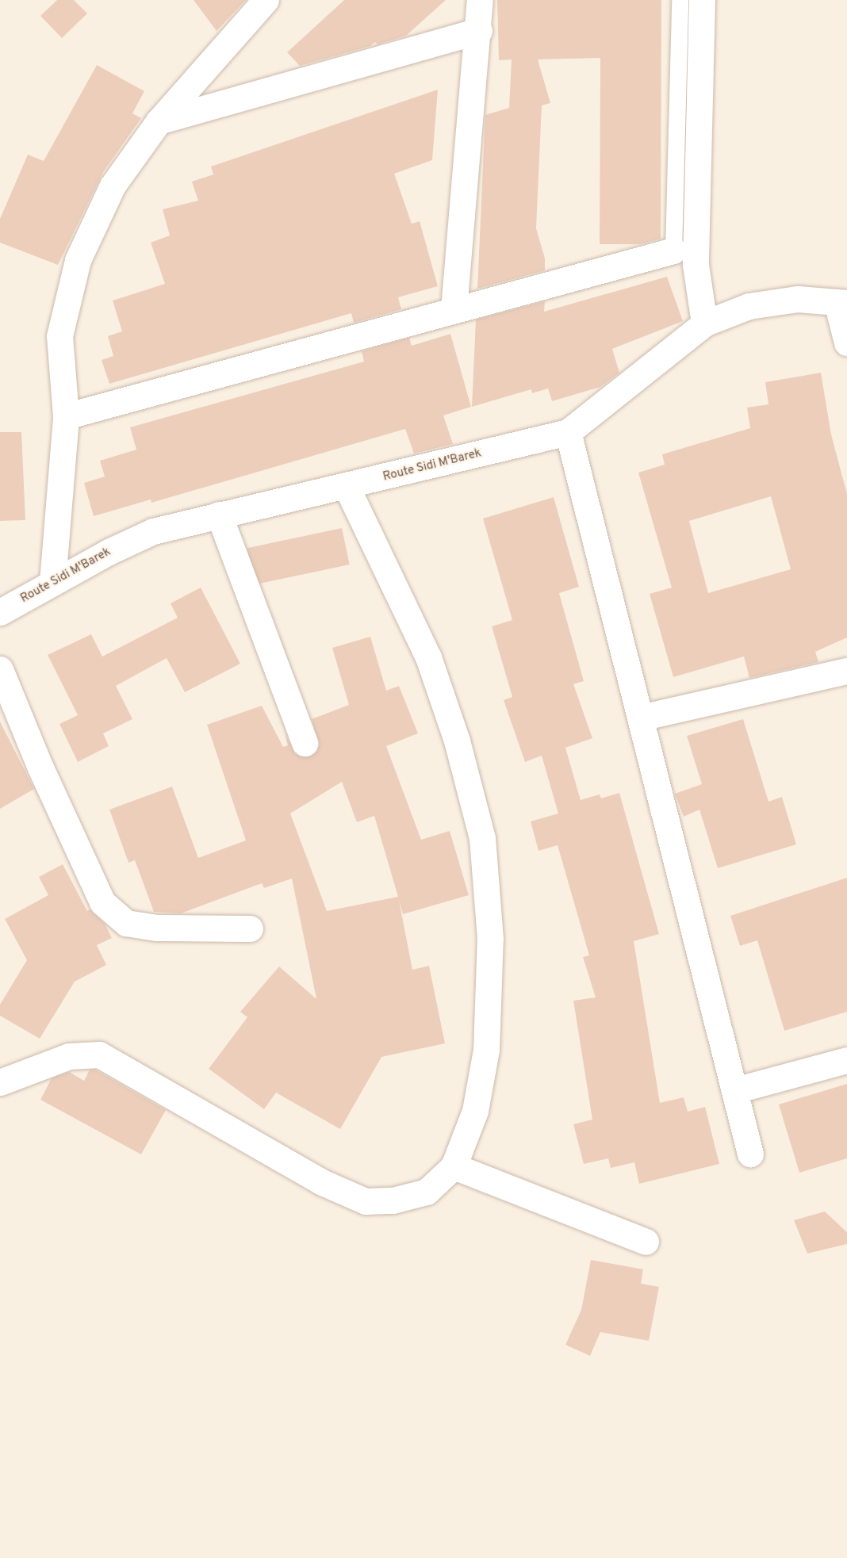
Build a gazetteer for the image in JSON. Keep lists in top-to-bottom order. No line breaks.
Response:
{"streets":{"street":["Route Sidi M'Barek"]}}
